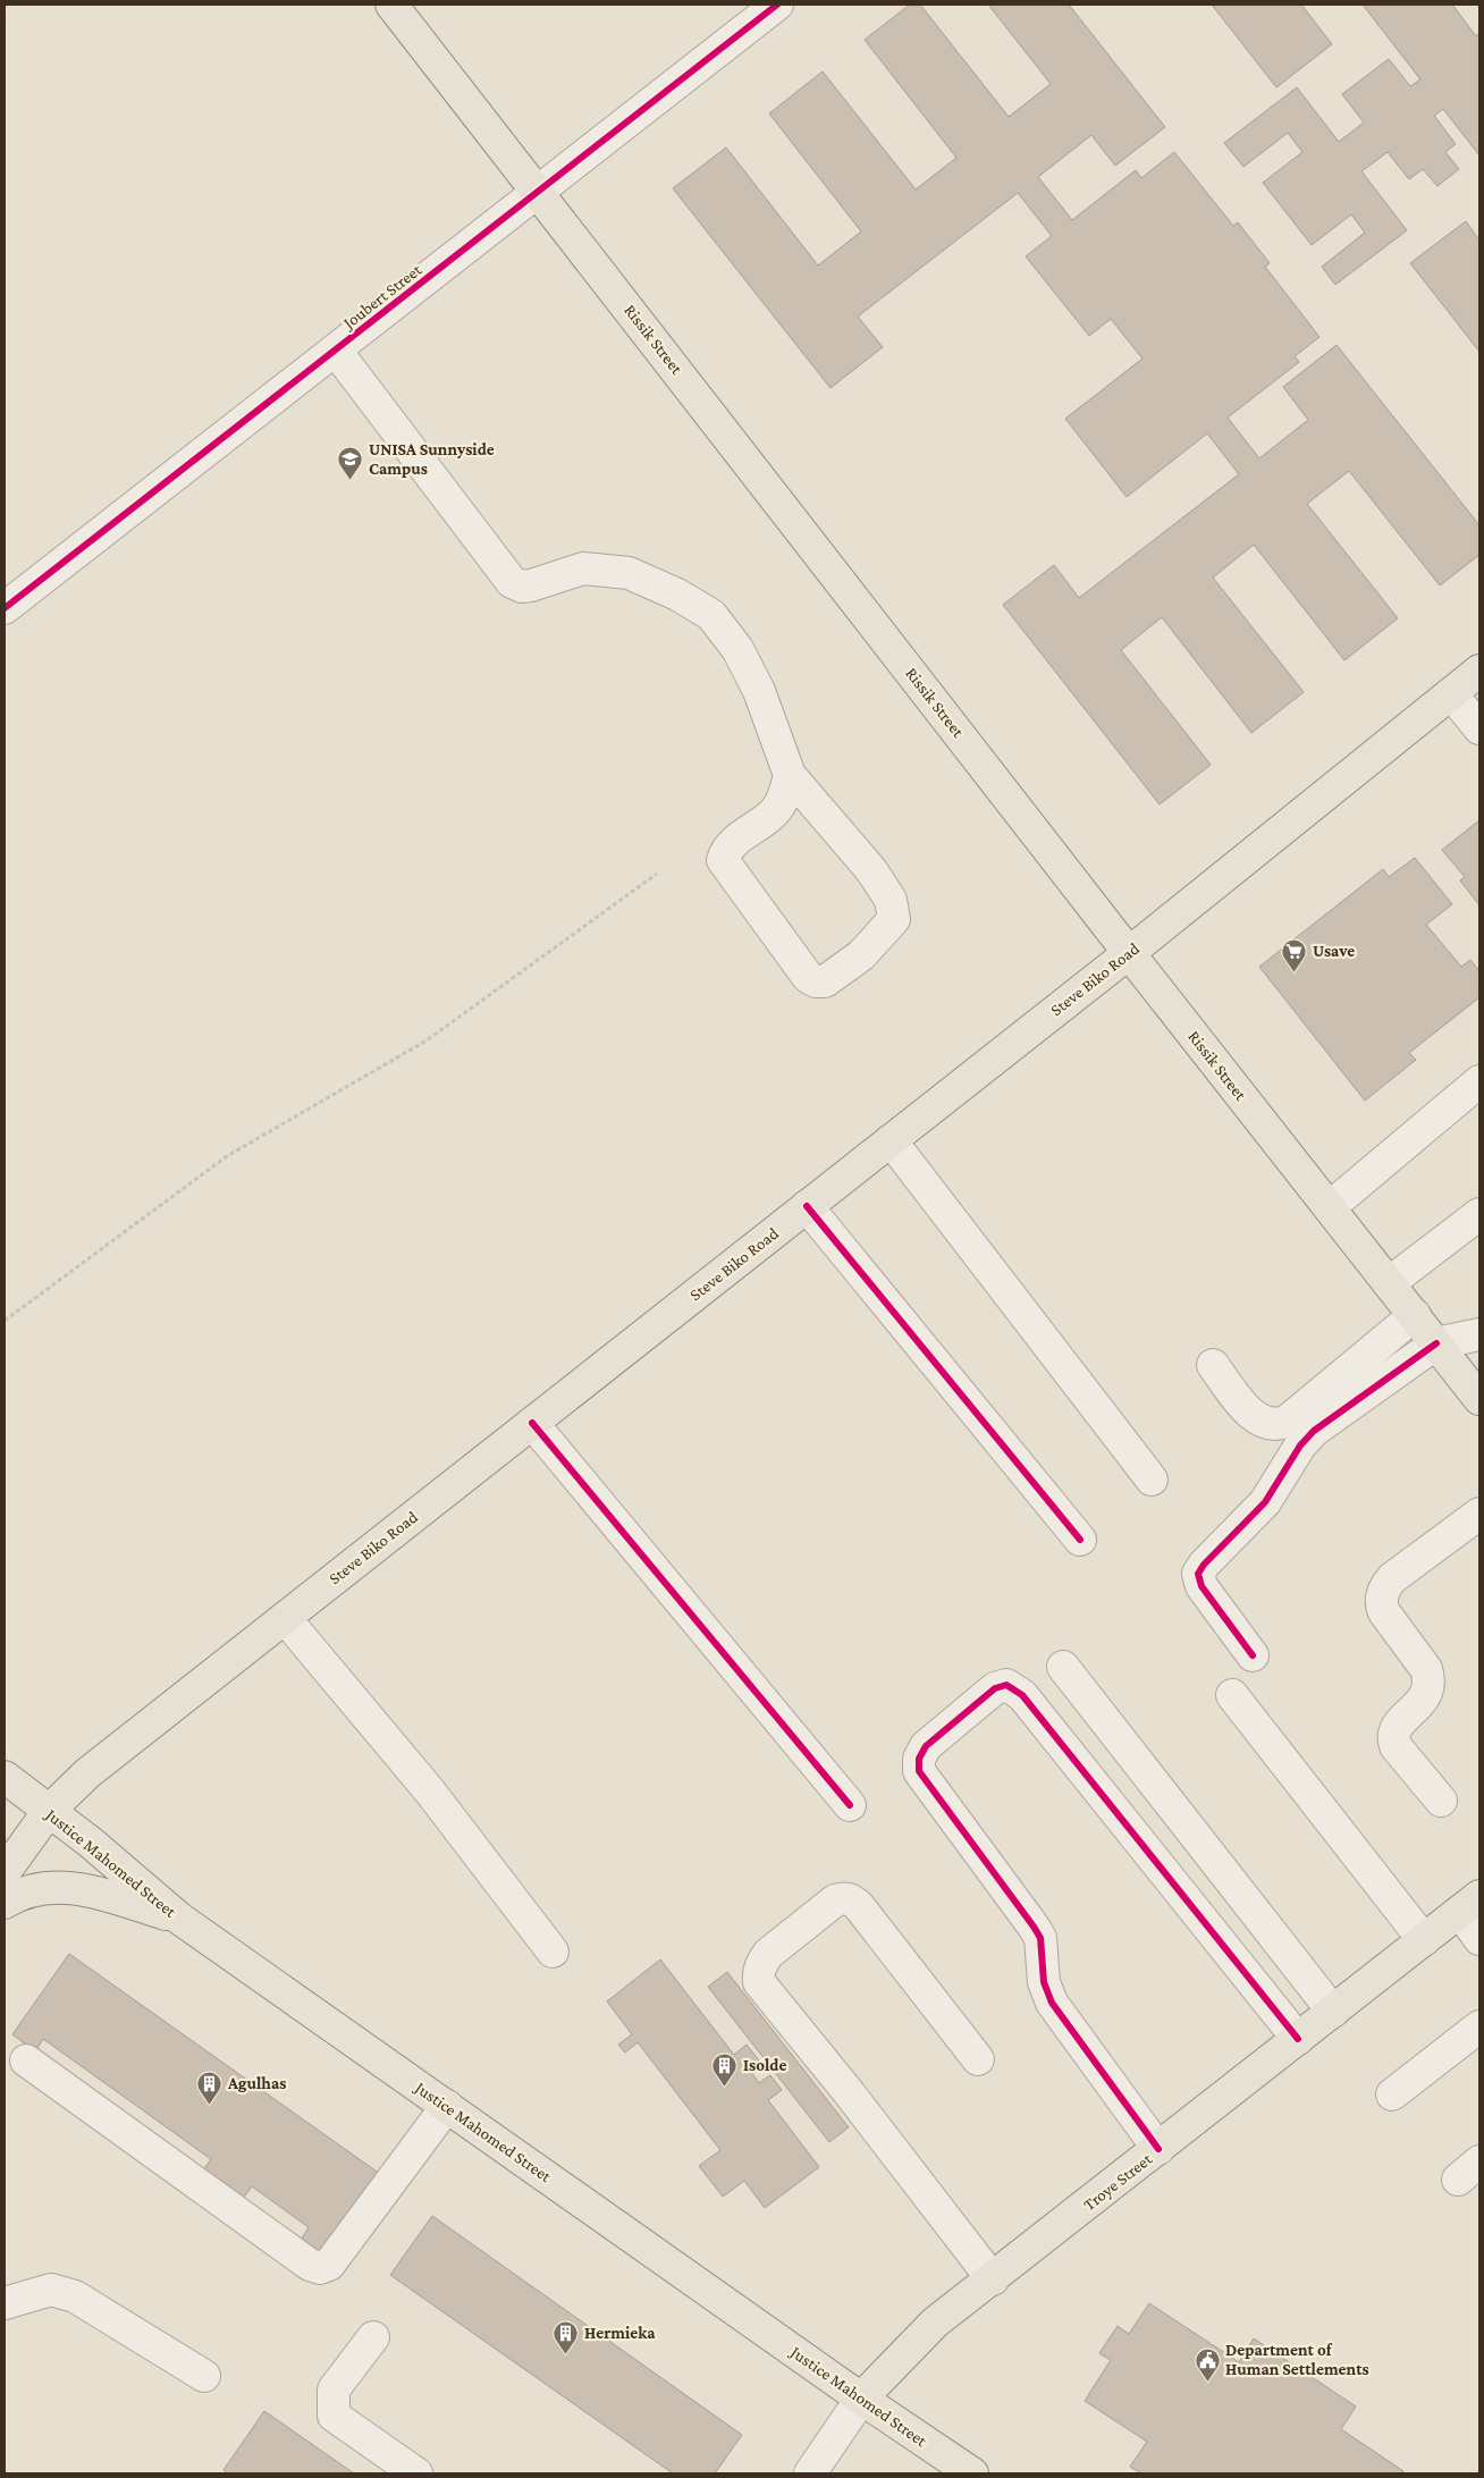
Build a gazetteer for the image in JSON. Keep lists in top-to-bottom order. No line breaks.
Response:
{"streets":{"main road":["Rissik Street","Steve Biko Road","Justice Mahomed Street","Troye Street"],"street":["Joubert Street"]},"crossings":[["Joubert Street","Rissik Street"],["Rissik Street","Steve Biko Road"],["Steve Biko Road","Justice Mahomed Street"],["Justice Mahomed Street","Troye Street"]],"places":{"school or university":["UNISA Sunnyside Campus"],"supermarket":["Usave"],"building":["Isolde","Agulhas","Hermieka"],"public building":["Department of Human Settlements"]}}
